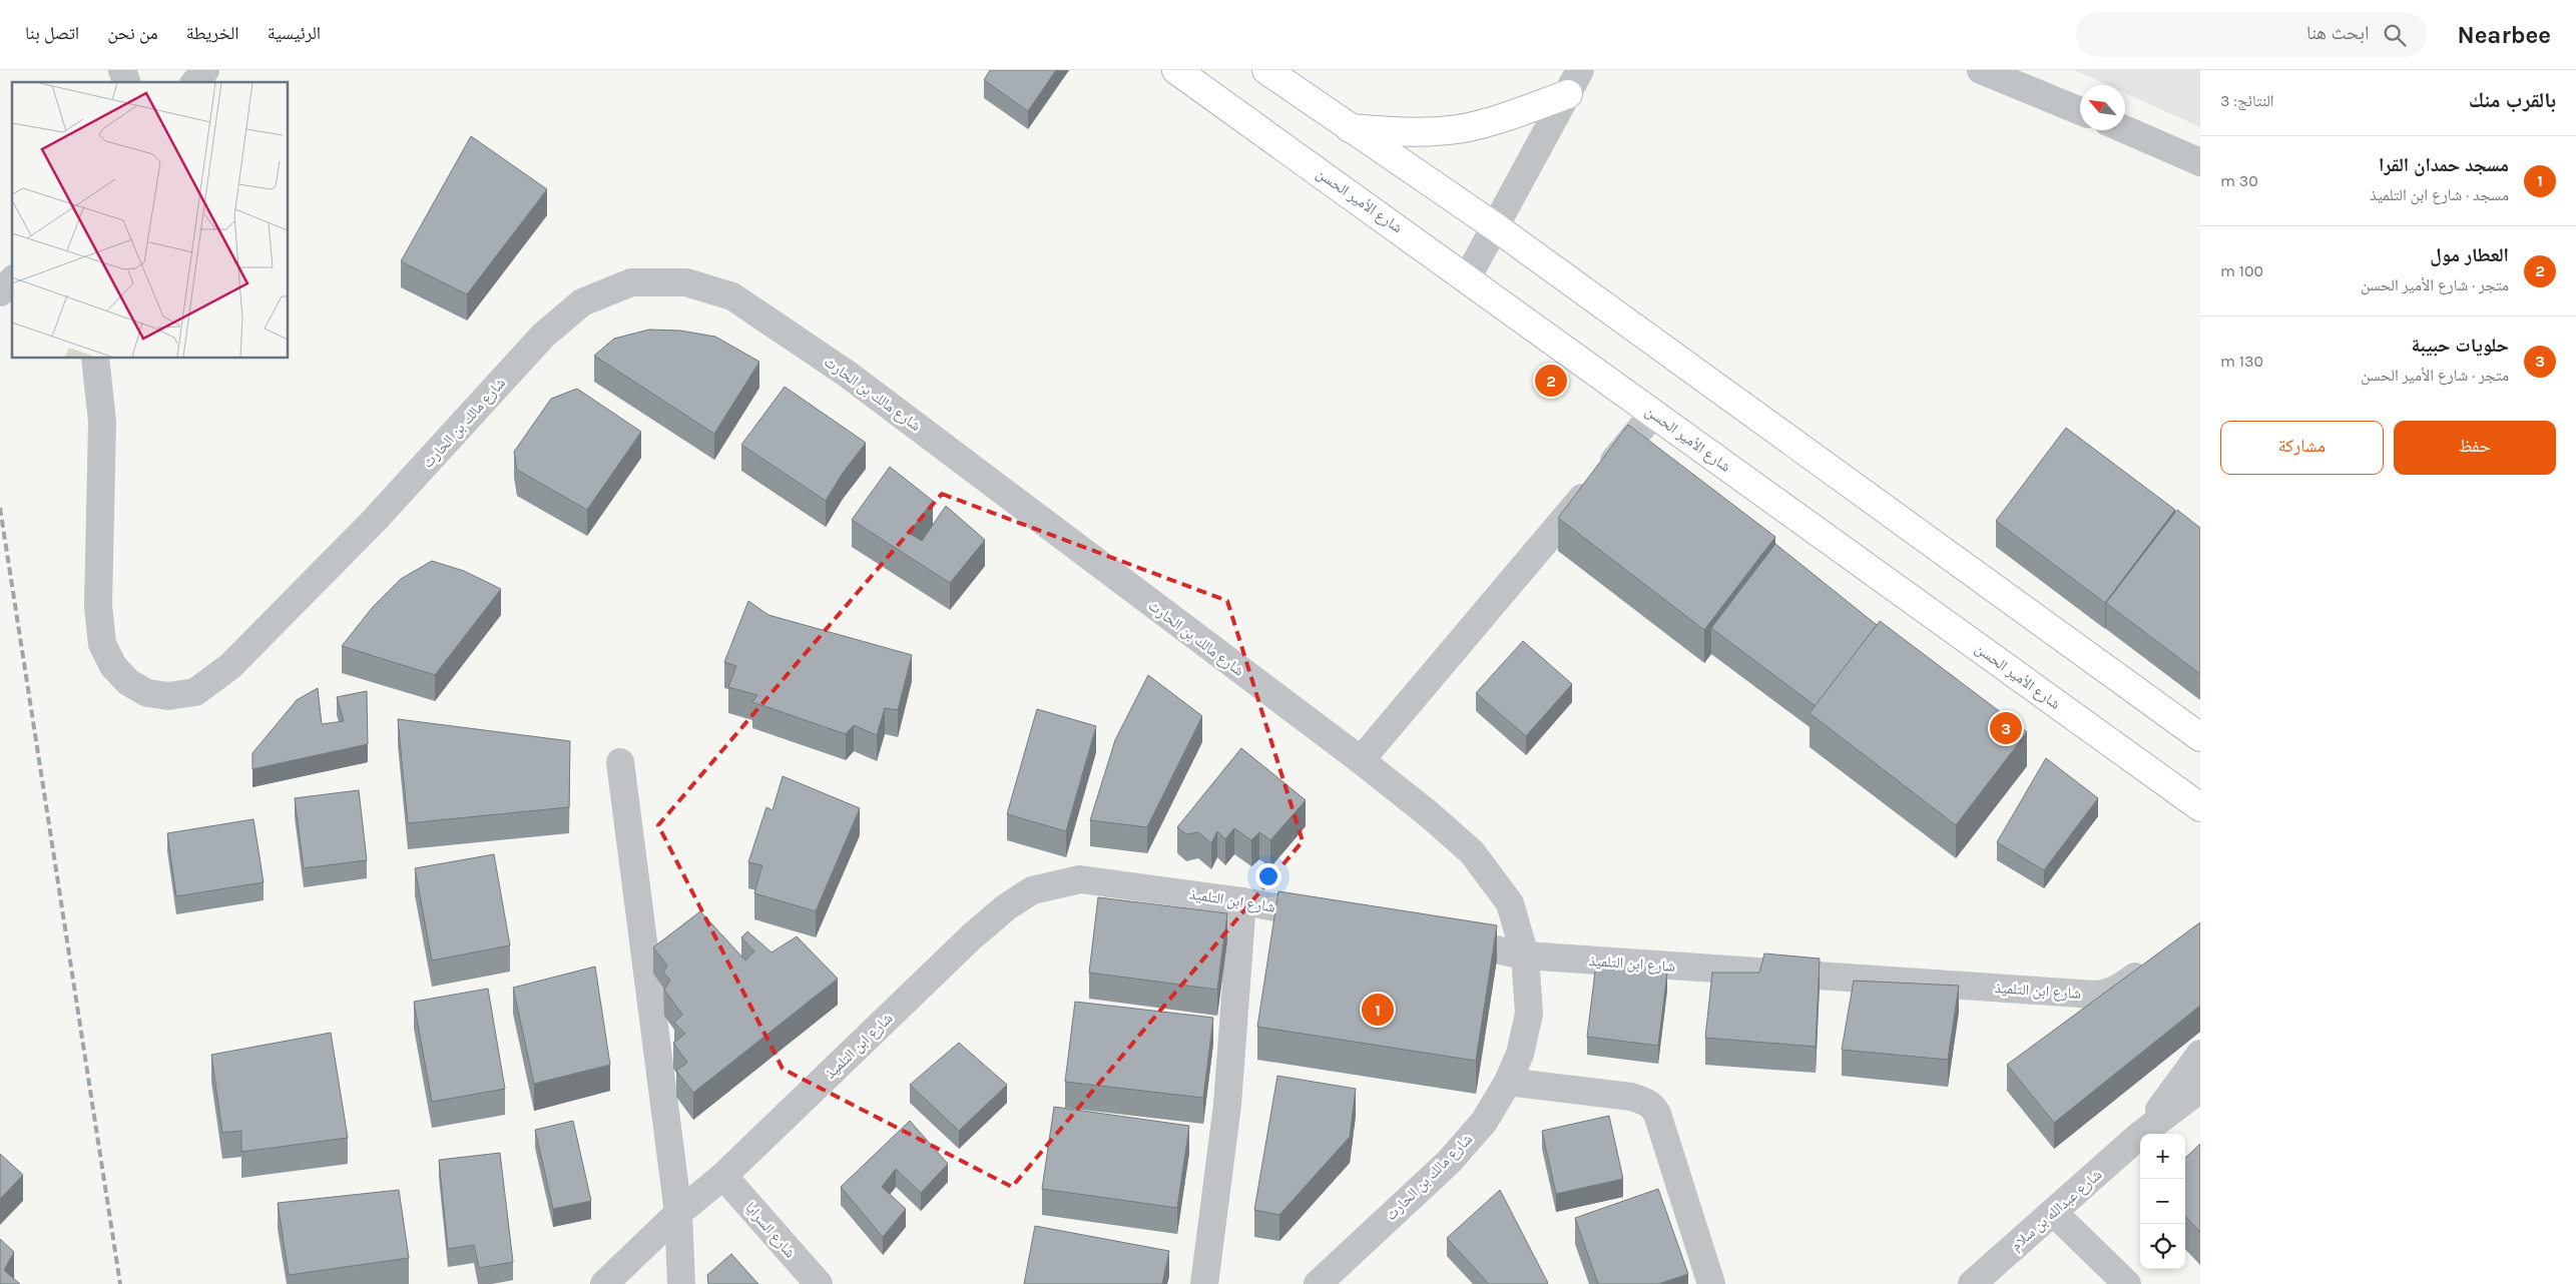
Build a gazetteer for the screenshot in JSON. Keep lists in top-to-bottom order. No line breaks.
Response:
{"streets":{"highway":["شارع الأمير الحسن"],"street":["شارع مالك بن الحارث","شارع ابن التلميذ","شارع عبدالله بن سلام","شارع السرايا"]},"crossings":[["شارع مالك بن الحارث","شارع ابن التلميذ"],["شارع ابن التلميذ","شارع السرايا"]],"north":"top left","page":{"header":"Nearbee","search":"ابحث هنا","nav":["الرئيسية","الخريطة","من نحن","اتصل بنا"],"heading":["بالقرب منك","النتائج: 3"],"list":[{"mark":"1","name":"مسجد حمدان القرا","note":"مسجد · شارع ابن التلميذ","value":"30 m"},{"mark":"2","name":"العطار مول","note":"متجر · شارع الأمير الحسن","value":"100 m"},{"mark":"3","name":"حلويات حبيبة","note":"متجر · شارع الأمير الحسن","value":"130 m"}],"pins":["2","3","1"],"buttons":["حفظ","مشاركة"],"map_buttons":["+","−"]}}
